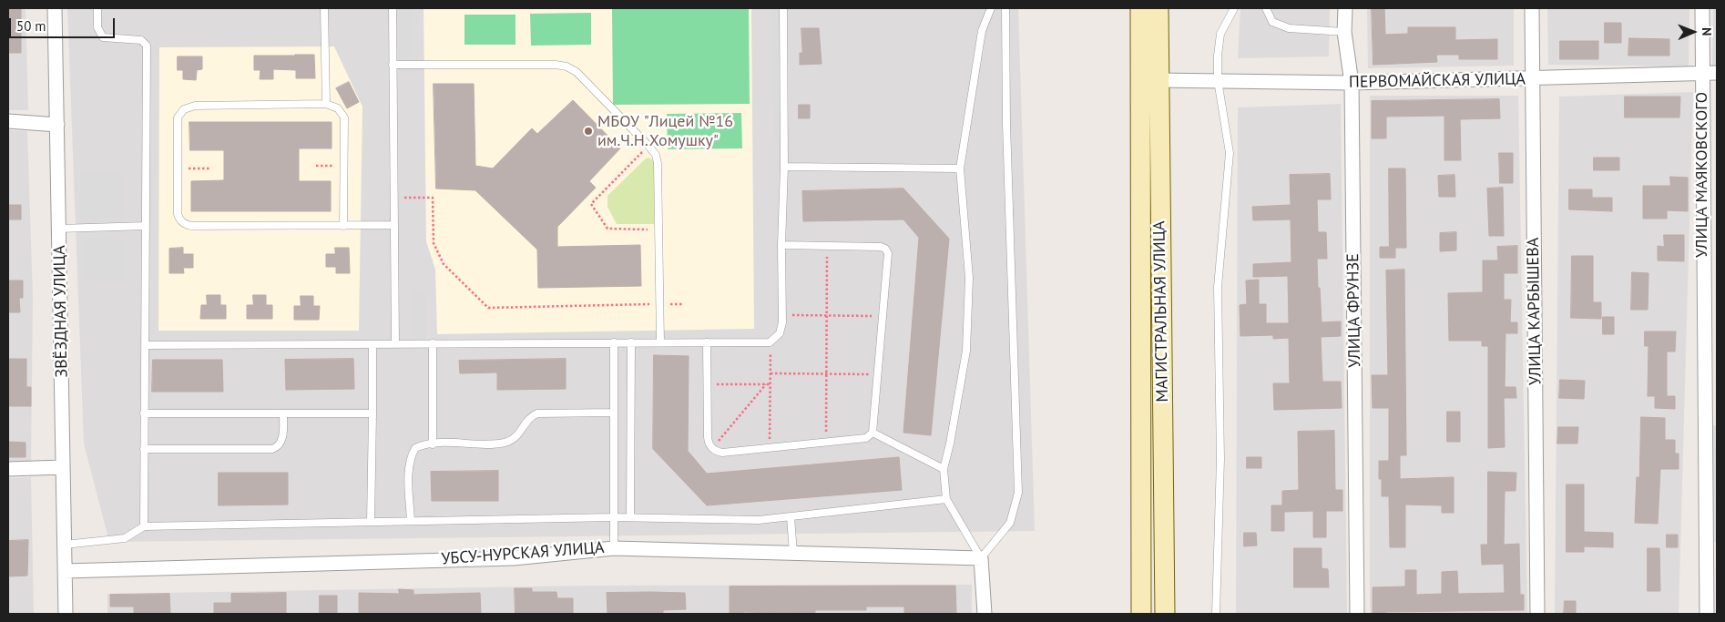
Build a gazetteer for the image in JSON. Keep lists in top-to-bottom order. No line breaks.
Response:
{"streets":{"main road":["МАГИСТРАЛЬНАЯ УЛИЦА"],"street":["ПЕРВОМАЙСКАЯ УЛИЦА","УЛИЦА МАЯКОВСКОГО","УЛИЦА ФРУНЗЕ","ЗВЁЗДНАЯ УЛИЦА","УЛИЦА КАРБЫШЕВА","УБСУ-НУРСКАЯ УЛИЦА"]},"crossings":[["ПЕРВОМАЙСКАЯ УЛИЦА","УЛИЦА МАЯКОВСКОГО"],["ПЕРВОМАЙСКАЯ УЛИЦА","УЛИЦА ФРУНЗЕ"],["ПЕРВОМАЙСКАЯ УЛИЦА","МАГИСТРАЛЬНАЯ УЛИЦА"],["ПЕРВОМАЙСКАЯ УЛИЦА","УЛИЦА КАРБЫШЕВА"],["ЗВЁЗДНАЯ УЛИЦА","УБСУ-НУРСКАЯ УЛИЦА"]],"places":["МБОУ \"Лицей №16 им.Ч.Н.Хомушку\""],"scale_bar":"50 m","north":"right"}
